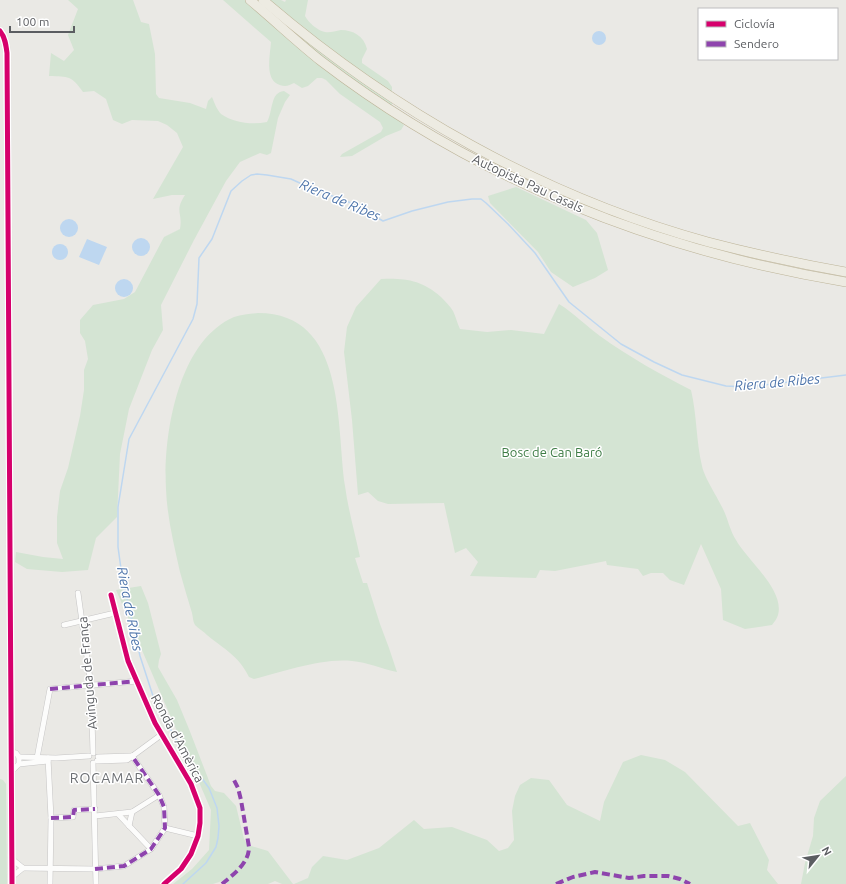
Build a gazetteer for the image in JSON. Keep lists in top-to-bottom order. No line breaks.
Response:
{"streets":{"highway":["Autopista Pau Casals"],"street":["Avinguda de França","Ronda d'Amèrica"]},"districts":["ROCAMAR"],"water":["Riera de Ribes"],"parks":["Bosc de Can Baró"],"legend":["Ciclovía","Sendero"],"scale_bar":"100 m","north":"top right"}
